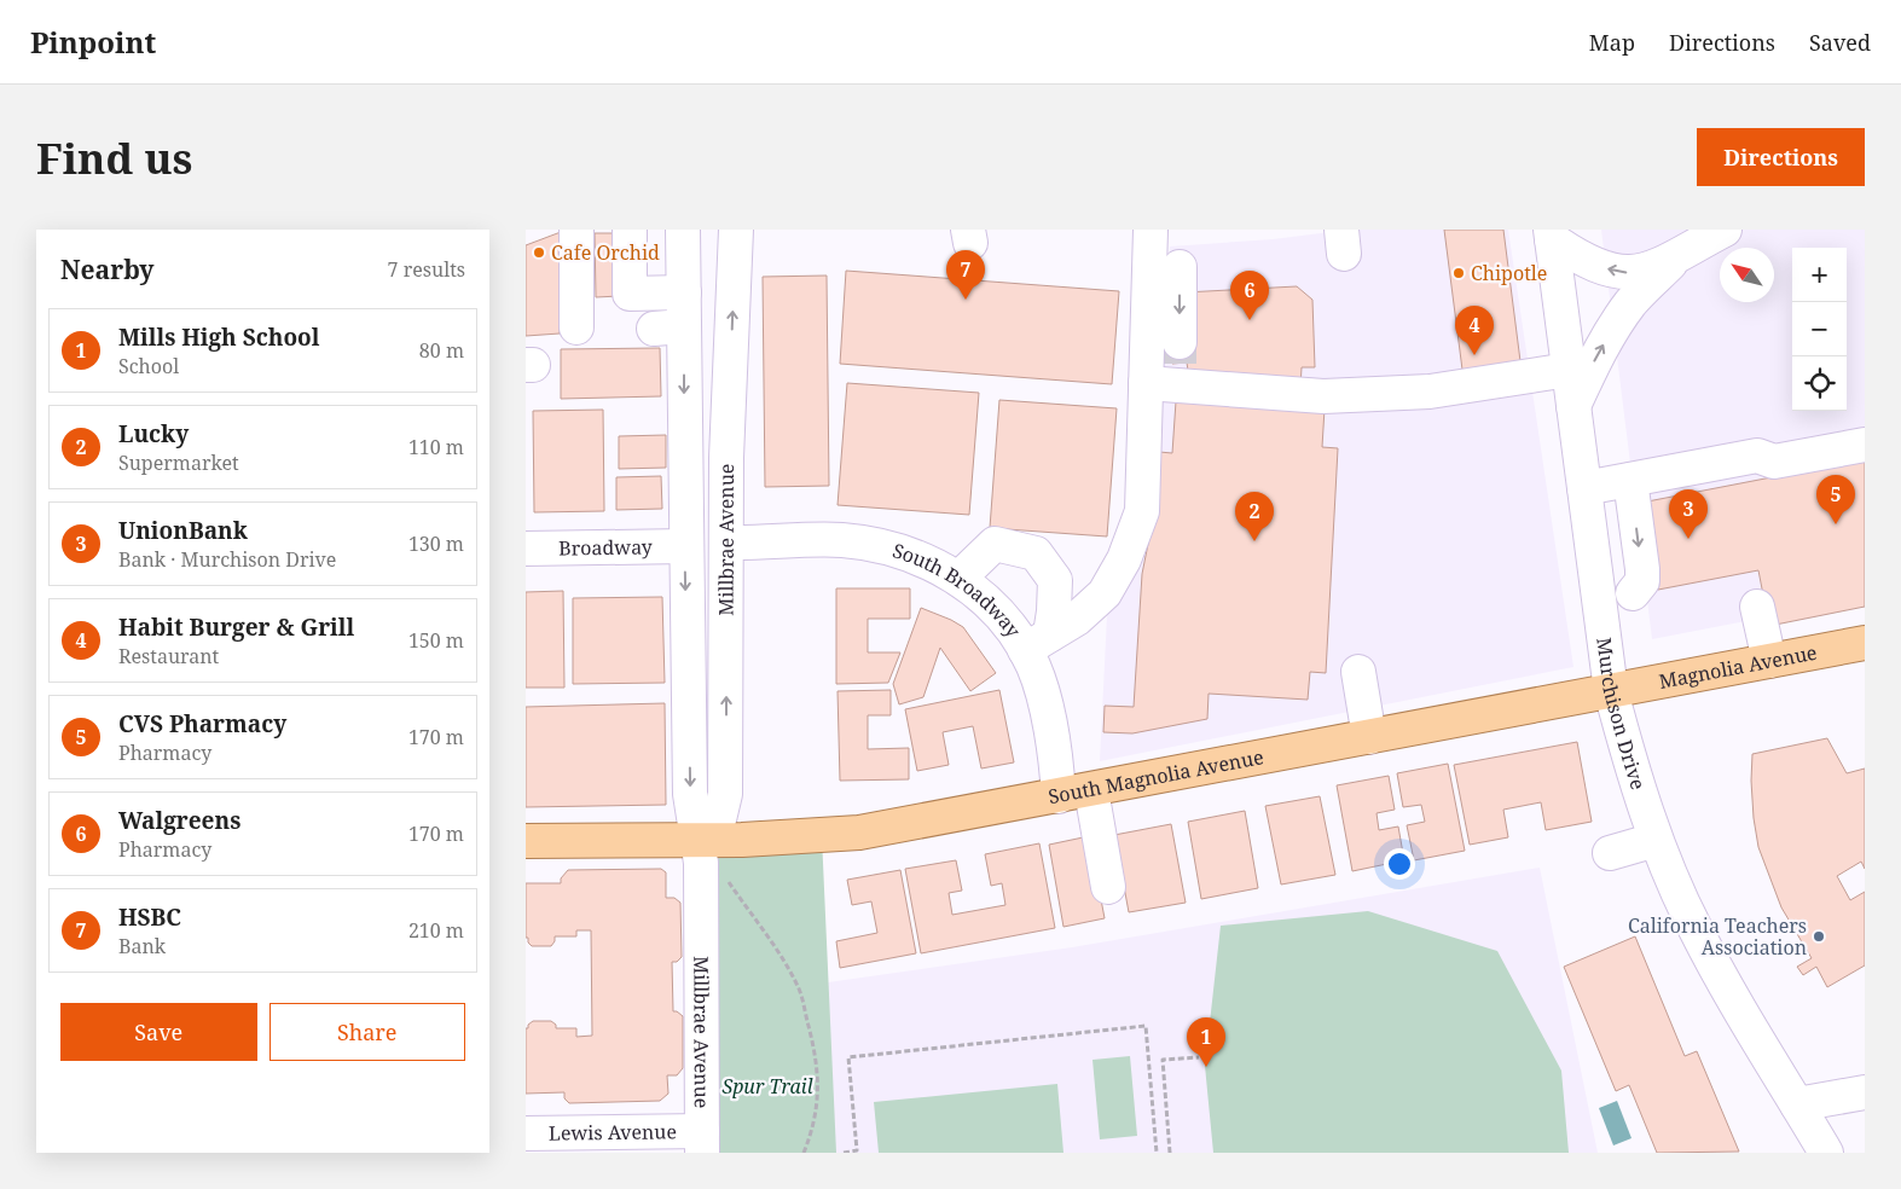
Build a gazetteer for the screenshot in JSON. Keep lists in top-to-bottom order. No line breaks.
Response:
{"streets":{"main road":["Magnolia Avenue","South Magnolia Avenue"],"street":["Millbrae Avenue","Broadway","South Broadway","Murchison Drive","Lewis Avenue"]},"crossings":[["Millbrae Avenue","Broadway"],["Millbrae Avenue","South Broadway"],["Millbrae Avenue","South Magnolia Avenue"],["Millbrae Avenue","Lewis Avenue"],["South Broadway","South Magnolia Avenue"],["Magnolia Avenue","Murchison Drive"],["Magnolia Avenue","South Magnolia Avenue"],["Murchison Drive","South Magnolia Avenue"]],"parks":["Spur Trail"],"places":["Cafe Orchid","Chipotle","California Teachers Association"],"north":"top left","page":{"header":"Pinpoint","nav":["Map","Directions","Saved"],"buttons":["Directions",["Save","Share"]],"title":"Find us","heading":["Nearby","7 results"],"map_buttons":["+","−"],"pins":["7","6","4","5","3","2","1"],"list":[{"mark":"1","name":"Mills High School","note":"School","value":"80 m"},{"mark":"2","name":"Lucky","note":"Supermarket","value":"110 m"},{"mark":"3","name":"UnionBank","note":"Bank · Murchison Drive","value":"130 m"},{"mark":"4","name":"Habit Burger & Grill","note":"Restaurant","value":"150 m"},{"mark":"5","name":"CVS Pharmacy","note":"Pharmacy","value":"170 m"},{"mark":"6","name":"Walgreens","note":"Pharmacy","value":"170 m"},{"mark":"7","name":"HSBC","note":"Bank","value":"210 m"}]}}
